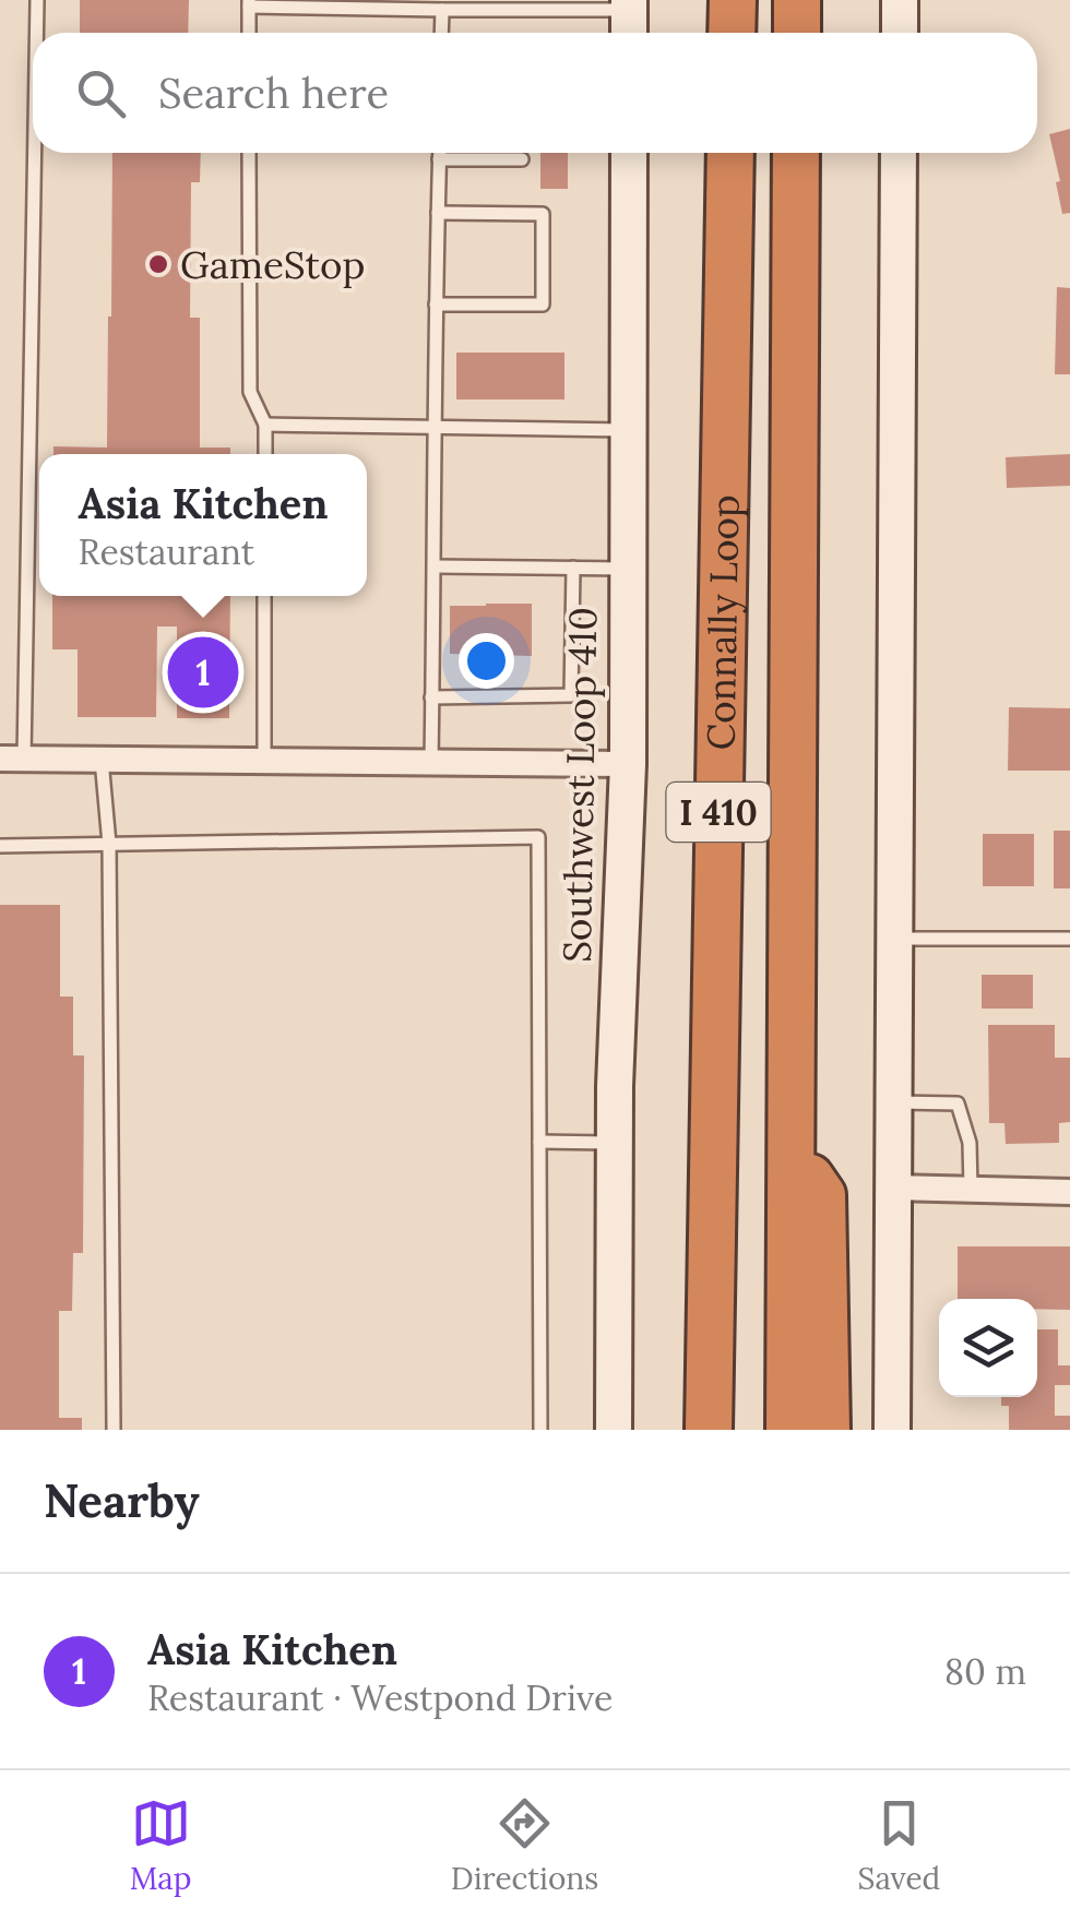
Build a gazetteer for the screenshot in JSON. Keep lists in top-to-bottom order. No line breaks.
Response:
{"streets":{"highway":["Connally Loop","I 410"],"main road":["Southwest Loop 410"]},"places":["GameStop"],"page":{"search":"Search here","popup":["Asia Kitchen","Restaurant"],"pins":"1","heading":"Nearby","list":[{"mark":"1","name":"Asia Kitchen","note":"Restaurant · Westpond Drive","value":"80 m"}],"nav":["Map","Directions","Saved"]}}
